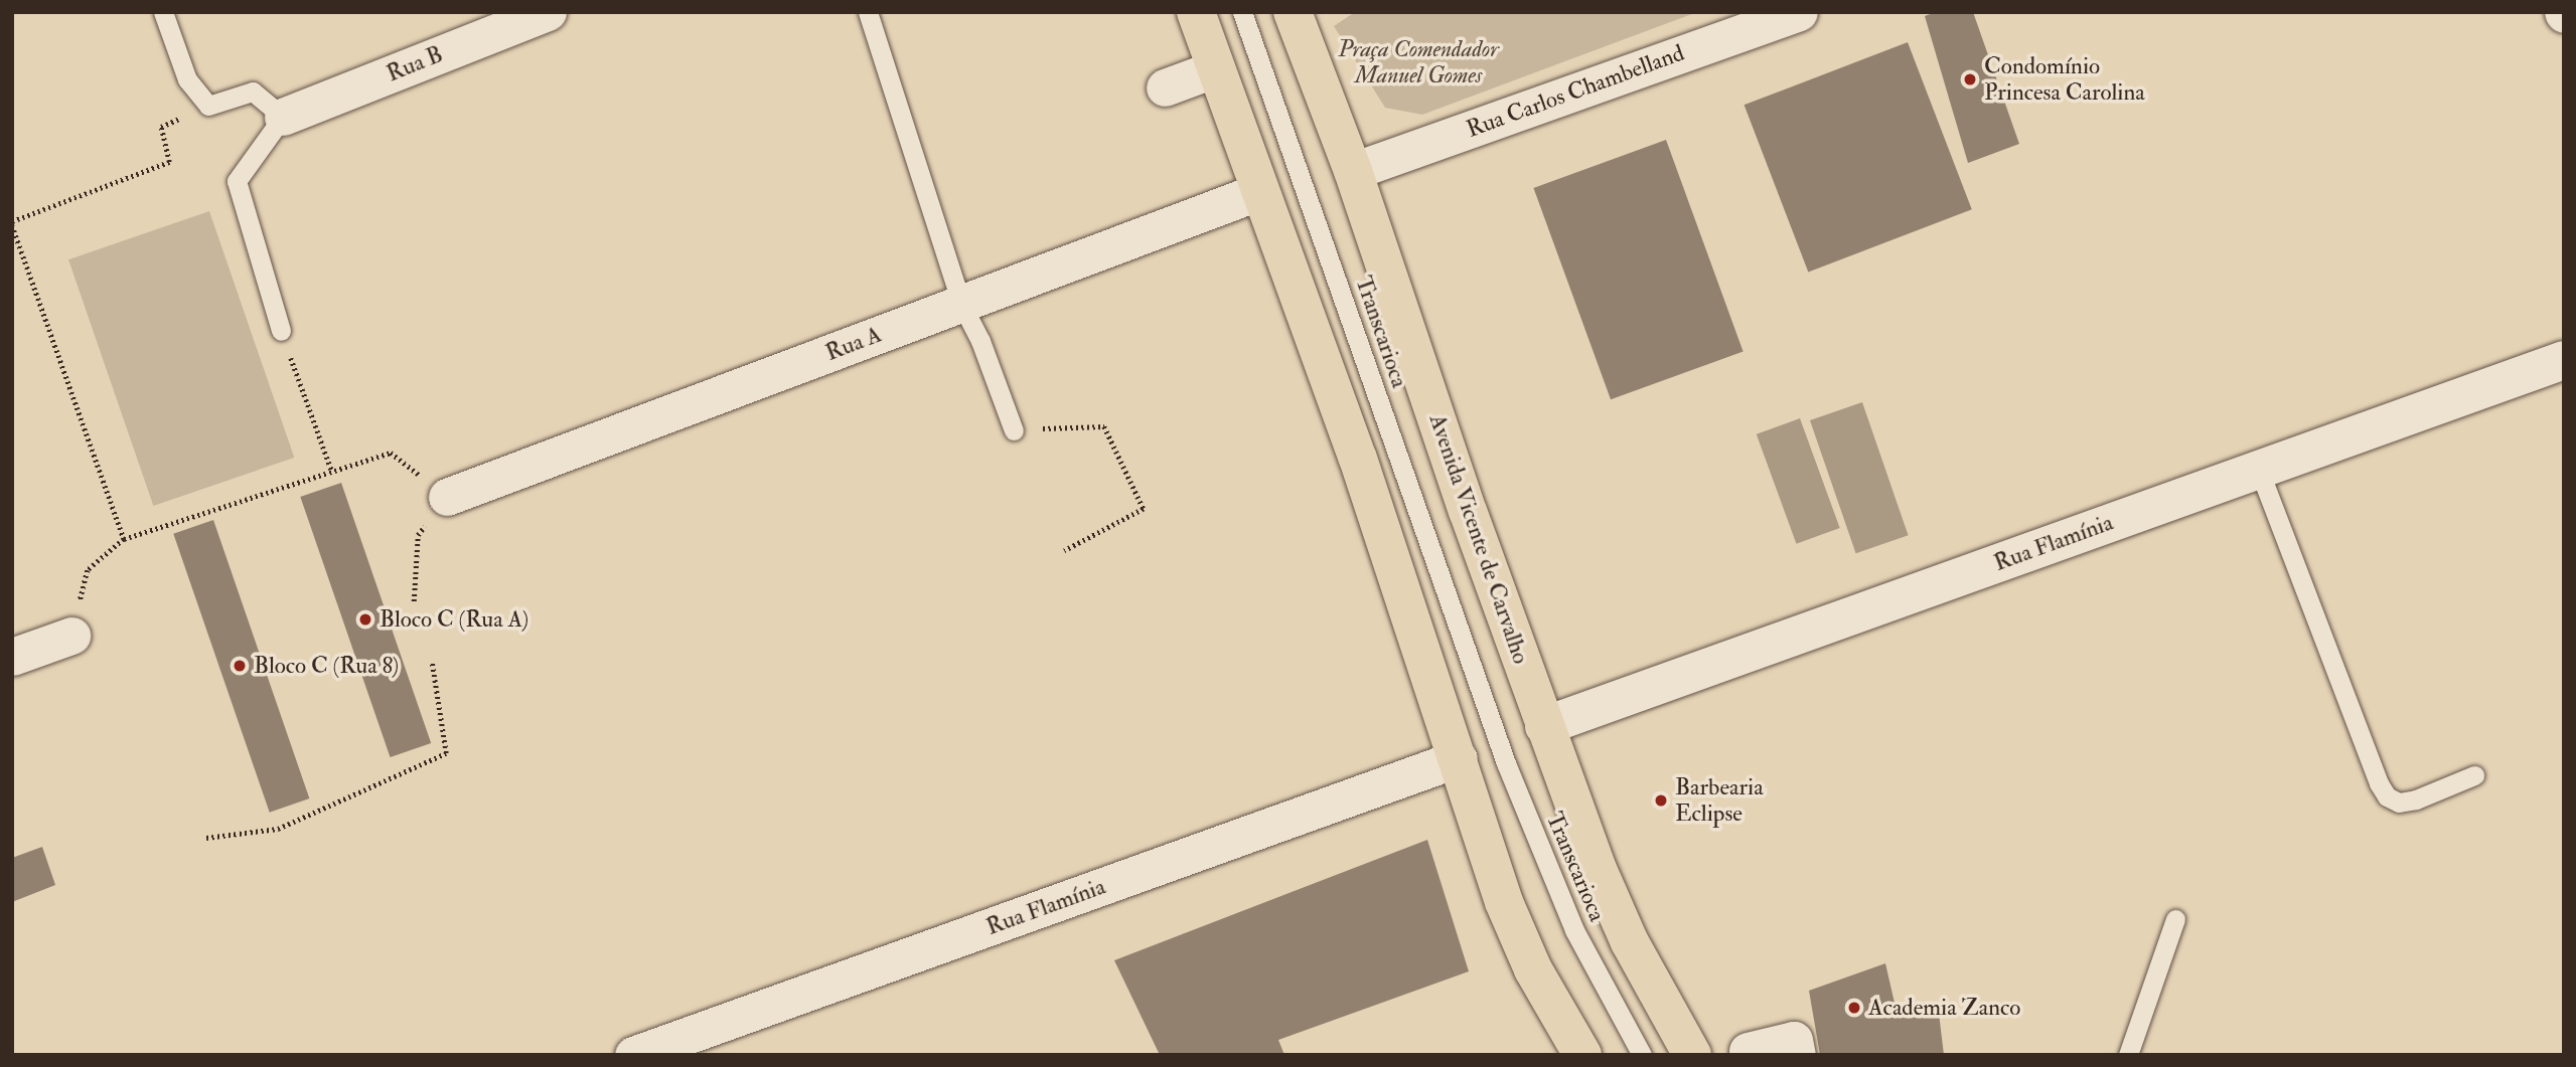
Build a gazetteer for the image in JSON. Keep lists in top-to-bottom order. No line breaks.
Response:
{"streets":{"main road":["Avenida Vicente de Carvalho"],"street":["Rua B","Rua Carlos Chambelland","Rua A","Rua Flamínia"],"lane":["Transcarioca"]},"crossings":[["Rua Carlos Chambelland","Avenida Vicente de Carvalho"],["Avenida Vicente de Carvalho","Rua Flamínia"]],"parks":["Praça Comendador Manuel Gomes"],"places":["Condomínio Princesa Carolina","Bloco C (Rua A)","Bloco C (Rua 8)","Barbearia Eclipse","Academia Zanco"]}
